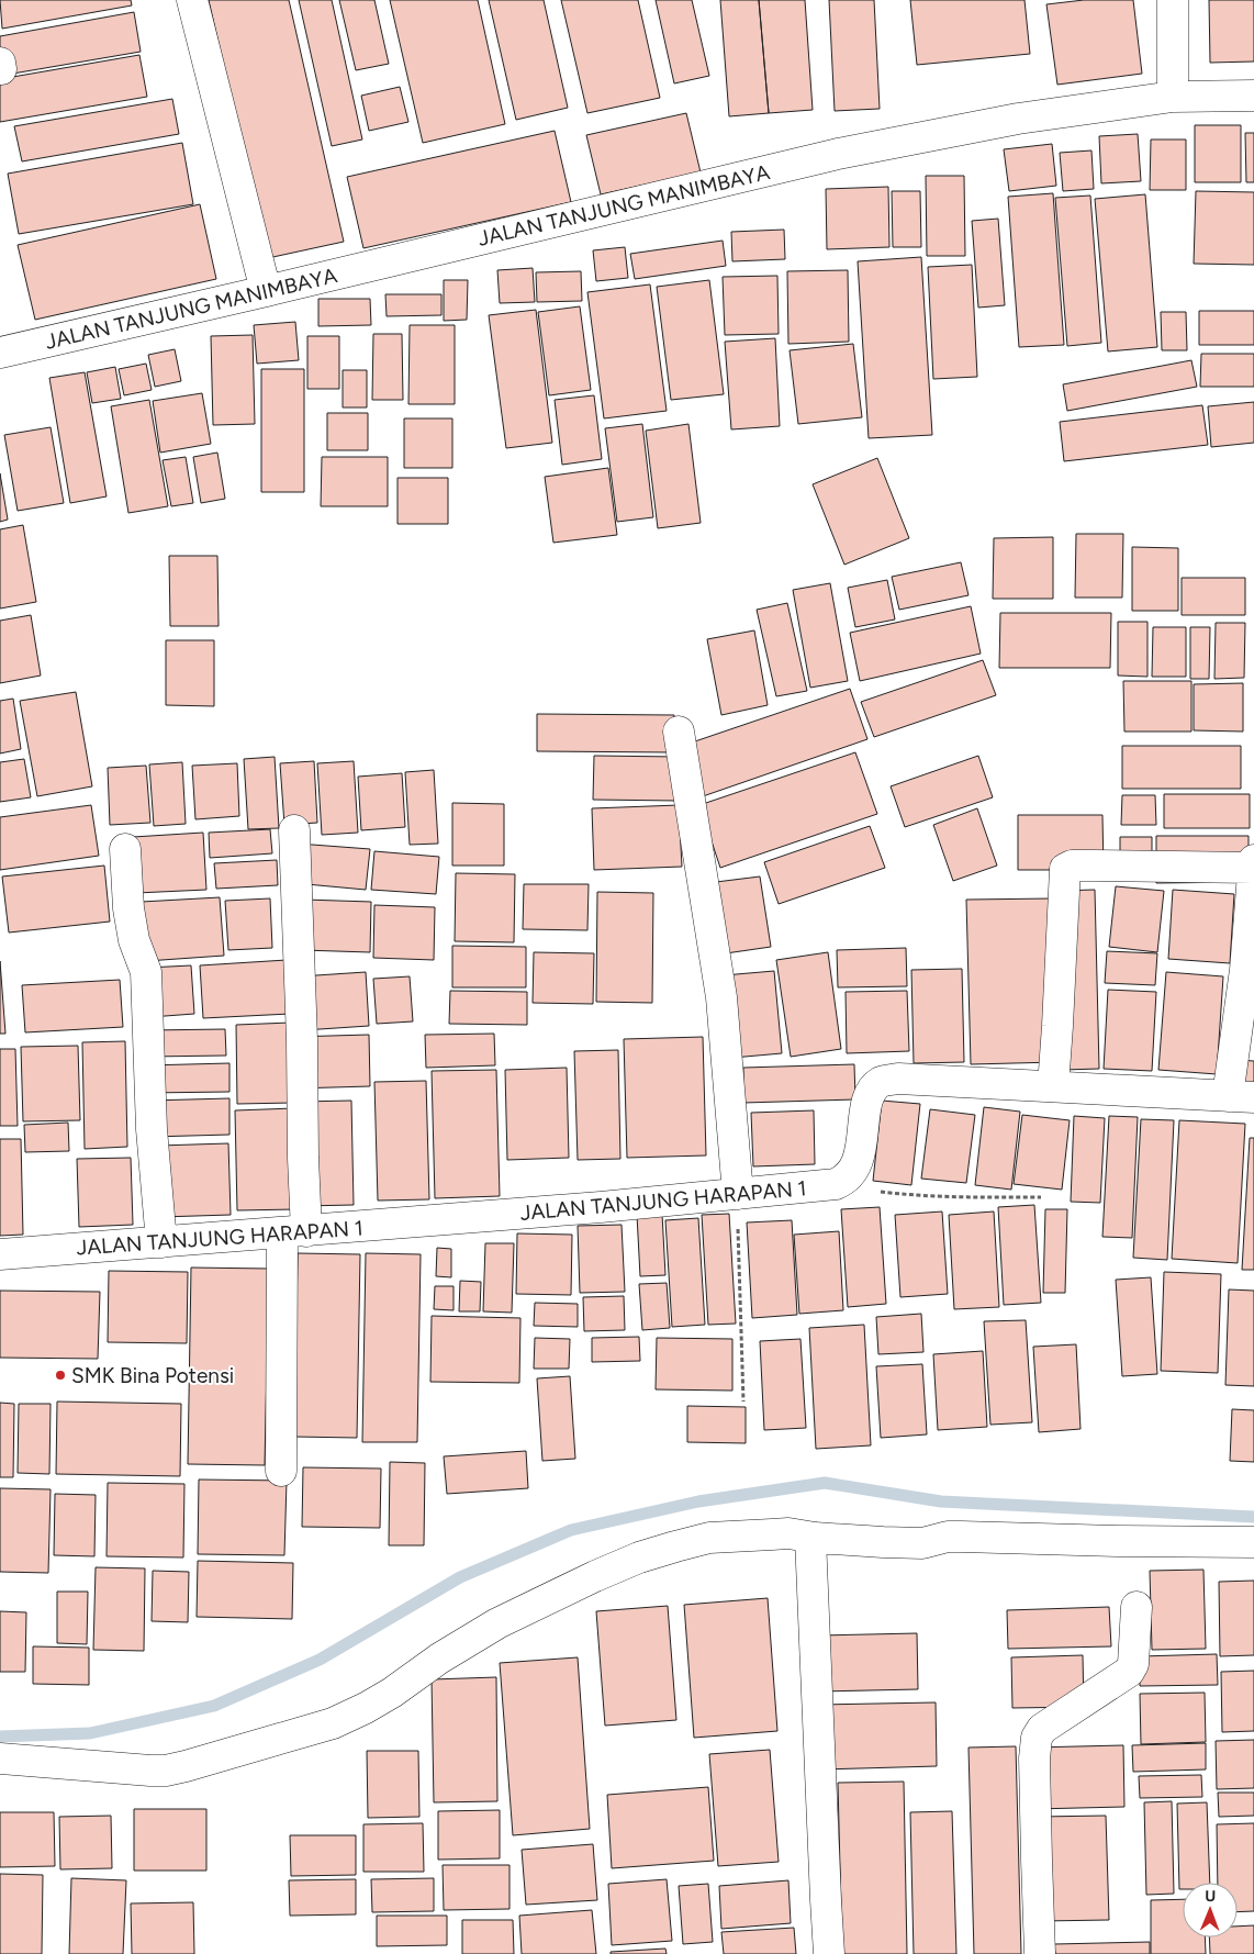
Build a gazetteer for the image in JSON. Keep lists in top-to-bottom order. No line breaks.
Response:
{"streets":{"street":["JALAN TANJUNG MANIMBAYA","JALAN TANJUNG HARAPAN 1"]},"places":["SMK Bina Potensi"],"north":"top"}
